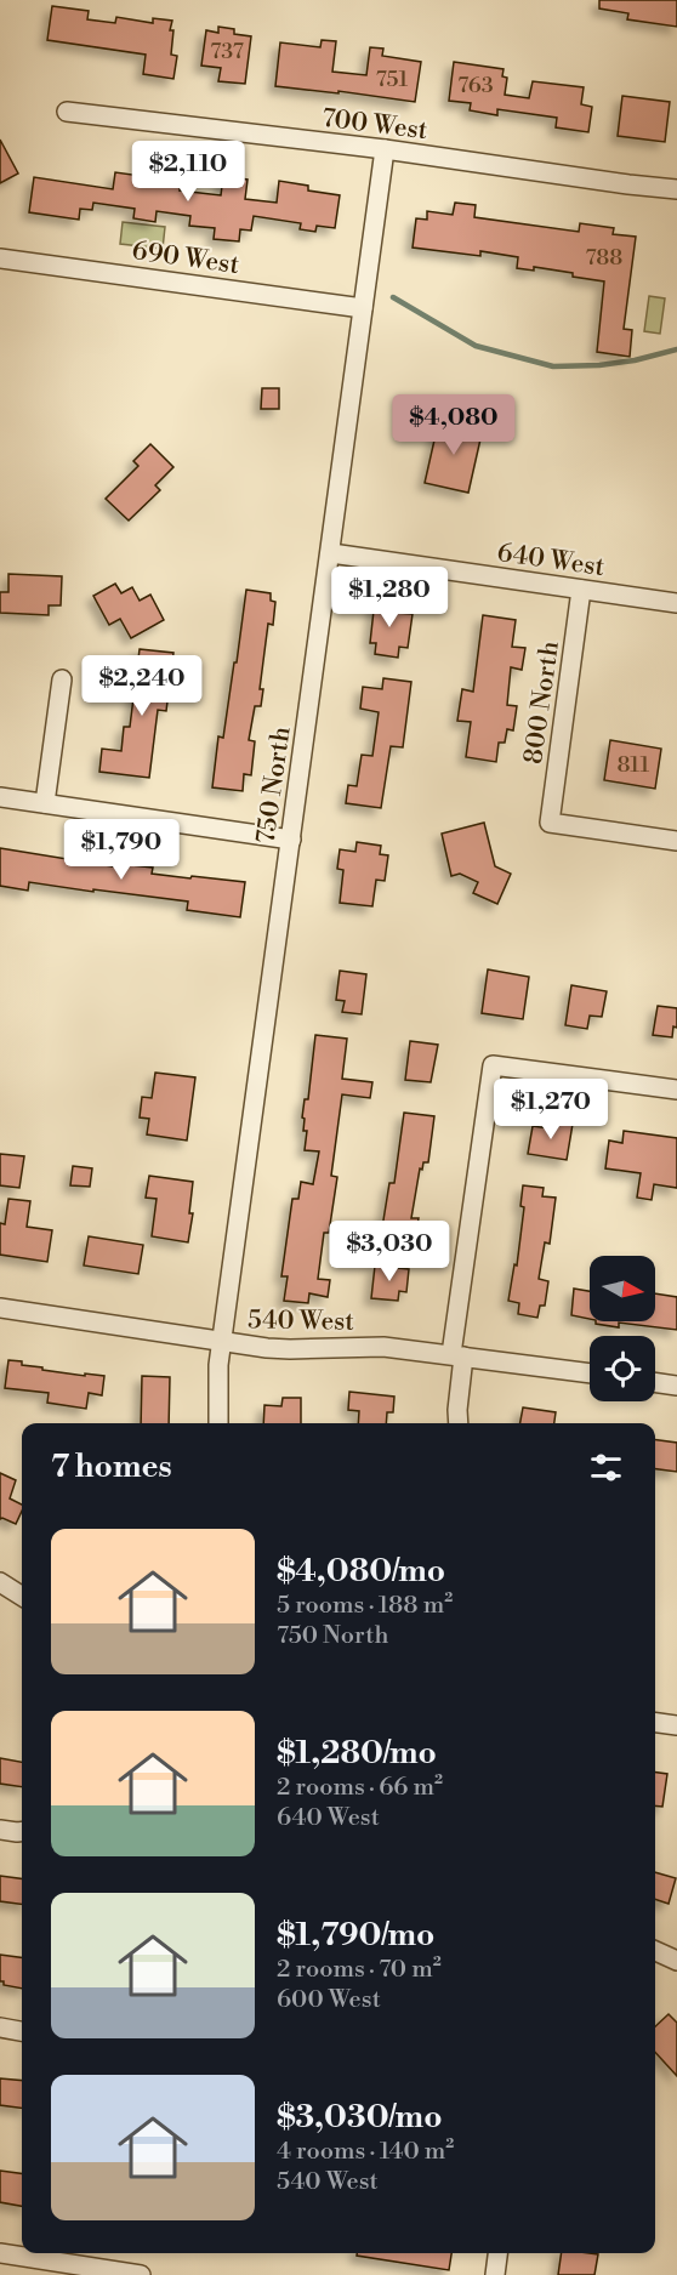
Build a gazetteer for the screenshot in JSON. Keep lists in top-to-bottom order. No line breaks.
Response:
{"streets":{"street":["700 West","690 West","640 West","800 North","750 North","540 West"]},"crossings":[["700 West","750 North"],["690 West","750 North"],["640 West","800 North"],["640 West","750 North"],["750 North","540 West"]],"house_numbers":["737","751","763","788","811"],"north":"right","page":{"price":["$2,110","$4,080","$1,280","$2,240","$1,790","$1,270","$3,030"],"heading":"7 homes","list":[{"name":"$4,080/mo","note":"5 rooms · 188 m² · 750 North"},{"name":"$1,280/mo","note":"2 rooms · 66 m² · 640 West"},{"name":"$1,790/mo","note":"2 rooms · 70 m² · 600 West"},{"name":"$3,030/mo","note":"4 rooms · 140 m² · 540 West"}]}}
